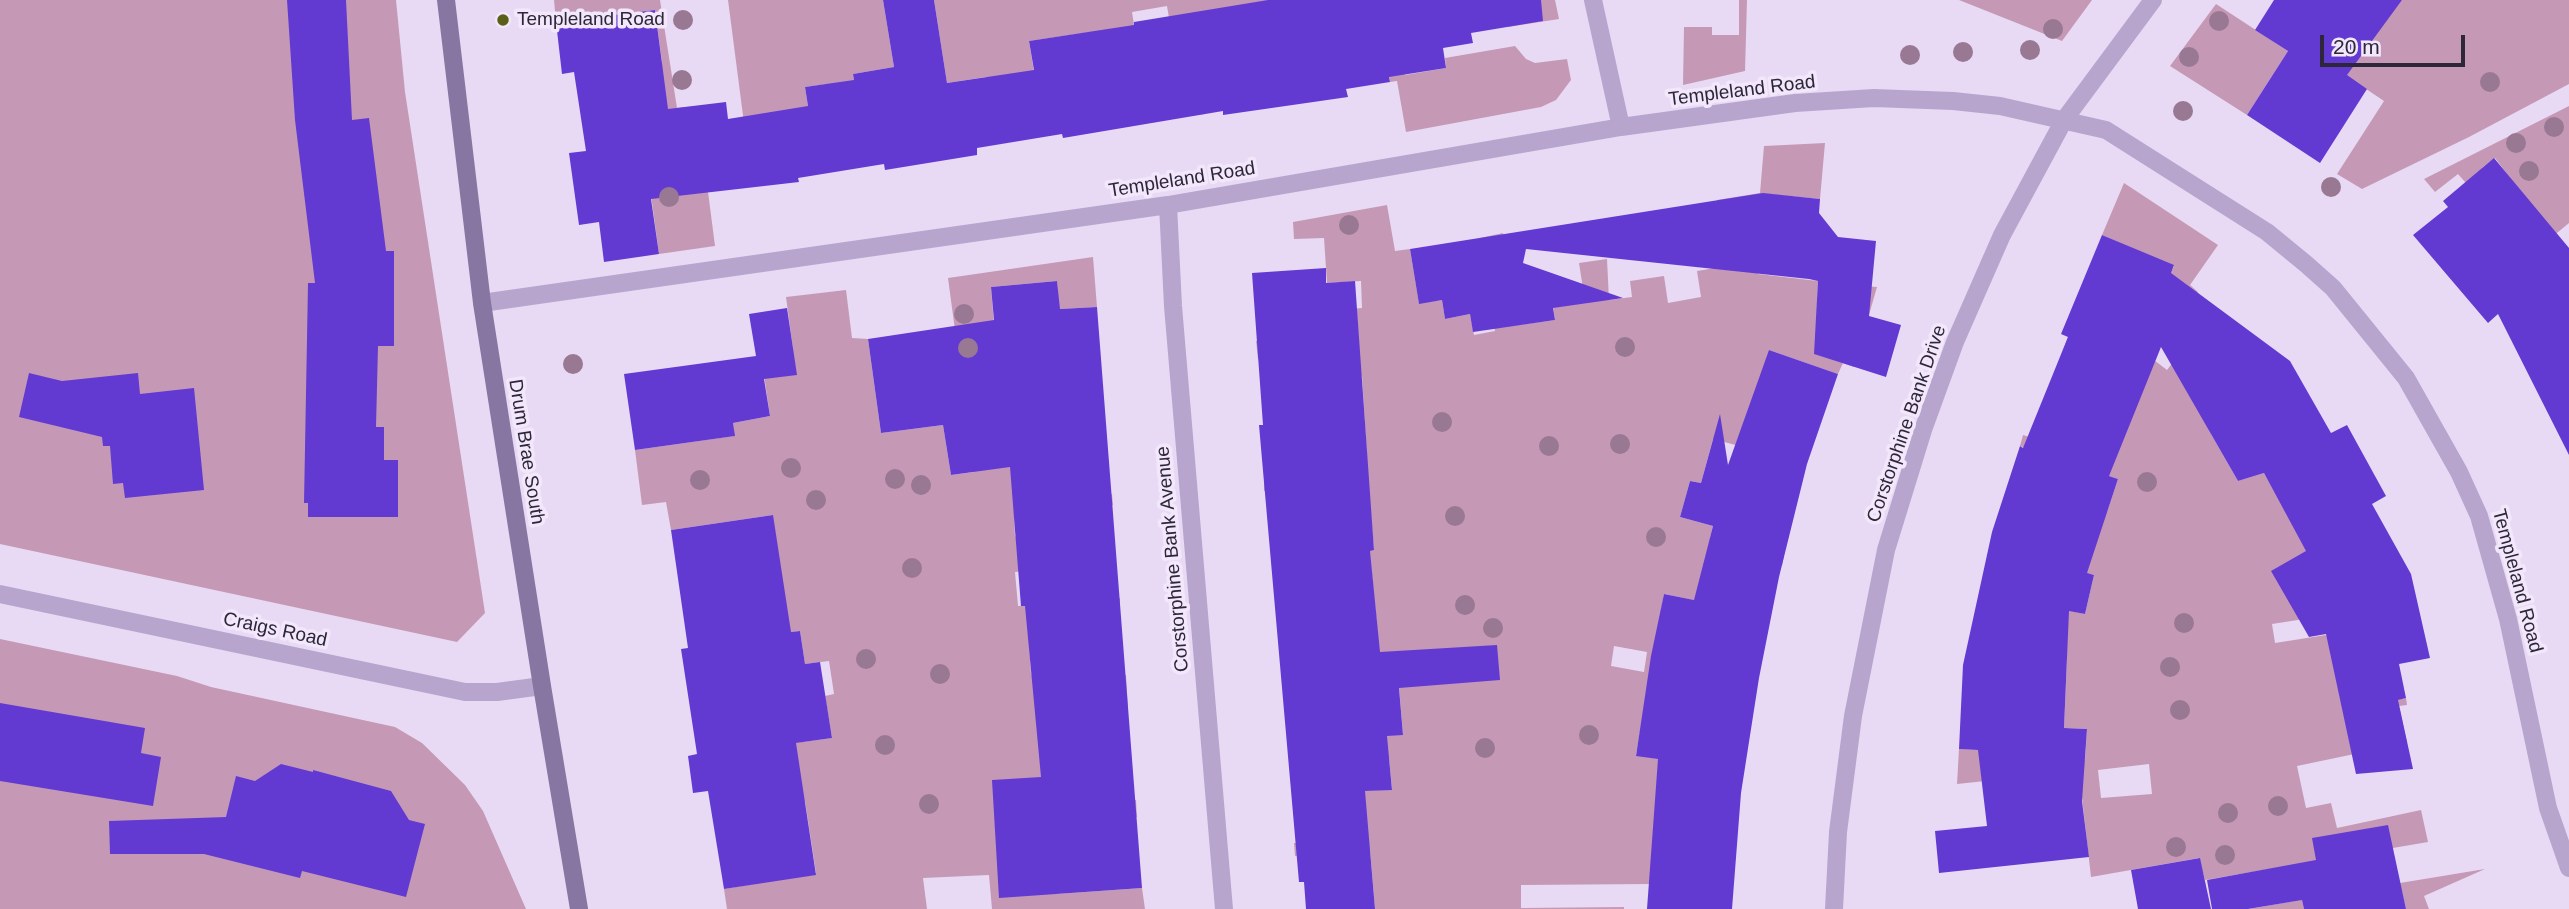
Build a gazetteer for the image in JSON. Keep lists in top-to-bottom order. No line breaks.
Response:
{"streets":{"main road":["Drum Brae South"],"street":["Templeland Road","Corstorphine Bank Drive","Corstorphine Bank Avenue","Craigs Road"]},"crossings":[["Templeland Road","Corstorphine Bank Drive"],["Templeland Road","Drum Brae South"],["Templeland Road","Corstorphine Bank Avenue"],["Drum Brae South","Craigs Road"]],"places":["Templeland Road"],"scale_bar":"20 m"}
